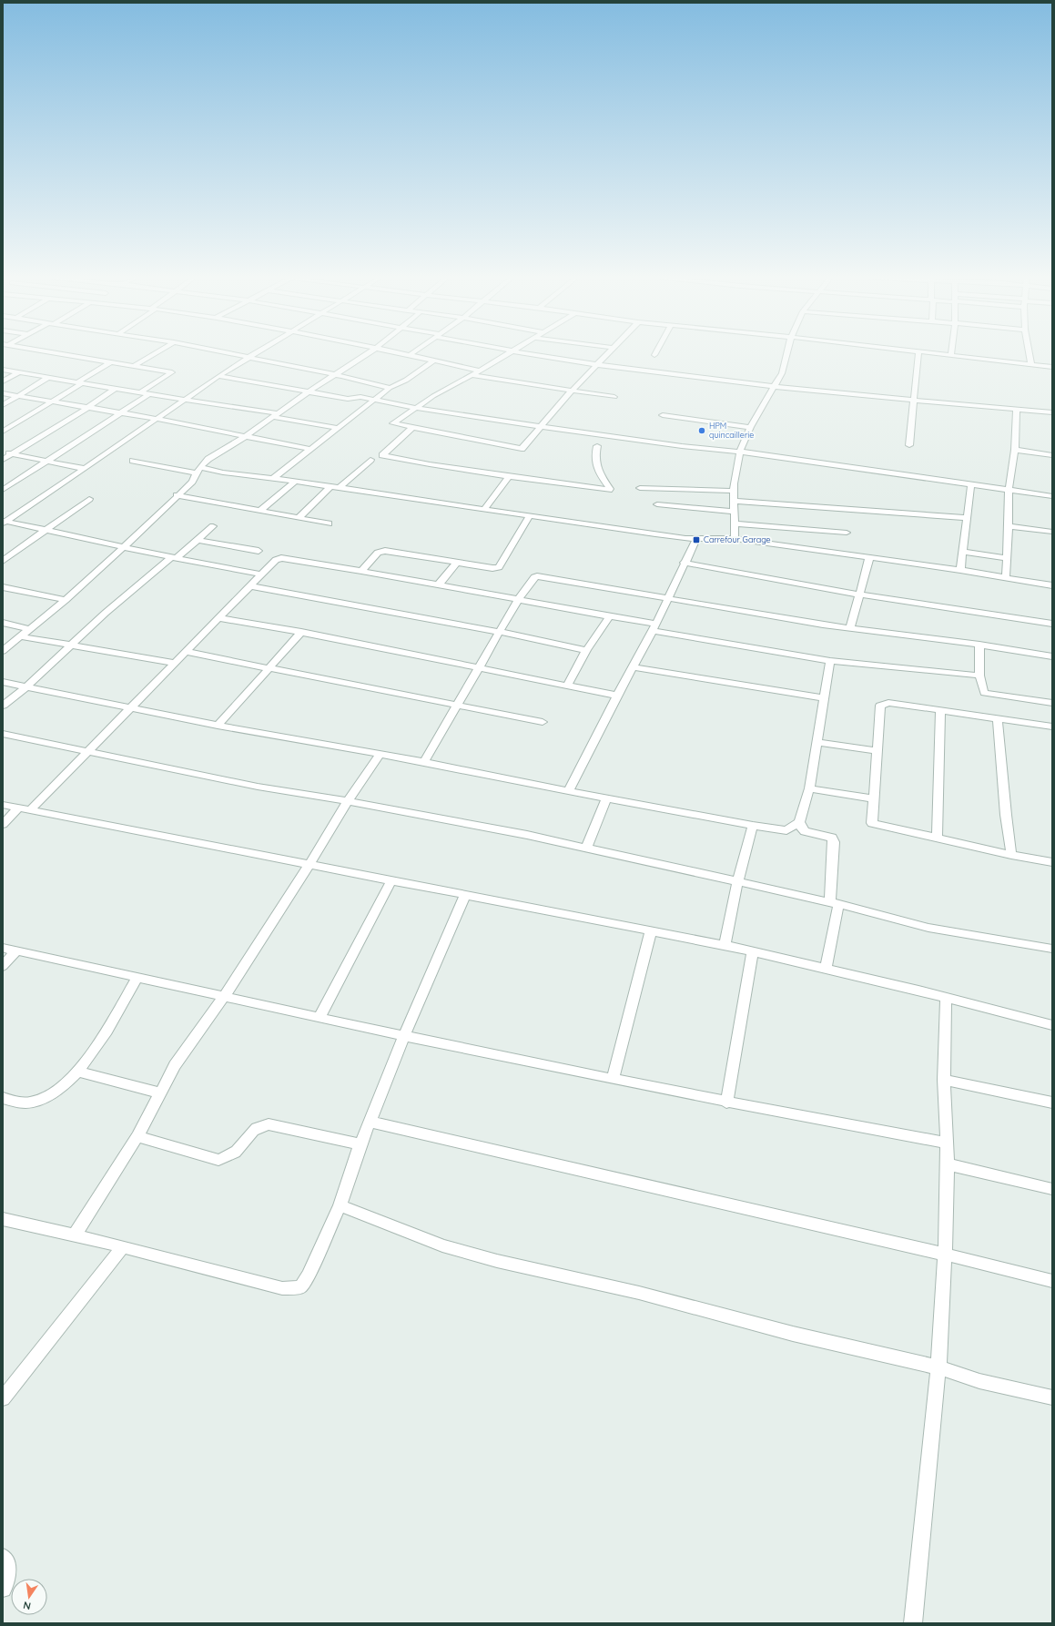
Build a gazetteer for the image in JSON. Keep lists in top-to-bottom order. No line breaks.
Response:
{"places":{"other":["HPM quincaillerie"],"transit":["Carrefour Garage"]},"north":"bottom"}
